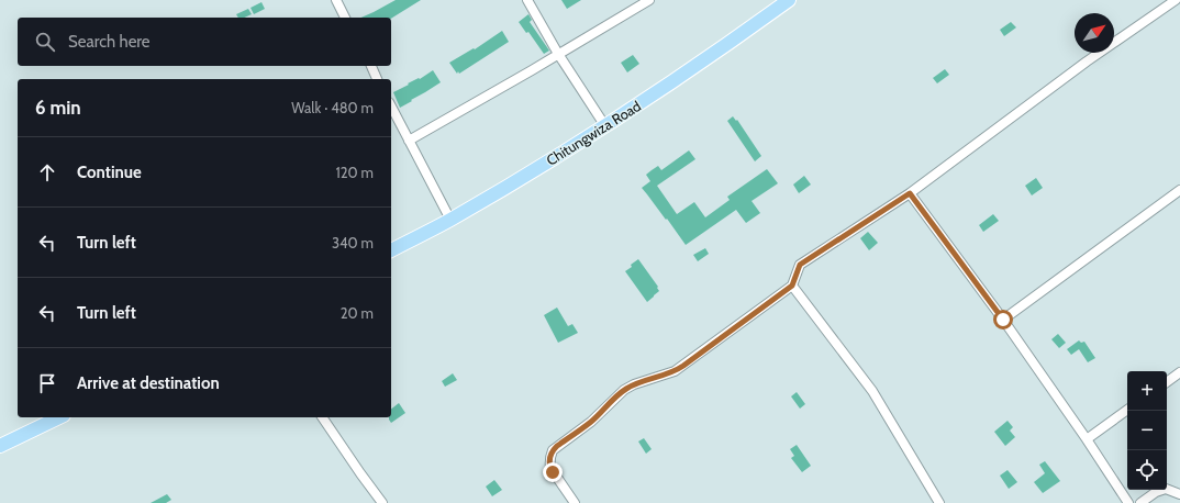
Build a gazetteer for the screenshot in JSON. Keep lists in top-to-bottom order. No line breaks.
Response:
{"streets":{"main road":["Chitungwiza Road"]},"north":"top right","page":{"search":"Search here","heading":["6 min","Walk · 480 m"],"list":[["Continue","120 m"],["Turn left","340 m"],["Turn left","20 m"],"Arrive at destination"],"map_buttons":["+","−"]}}
